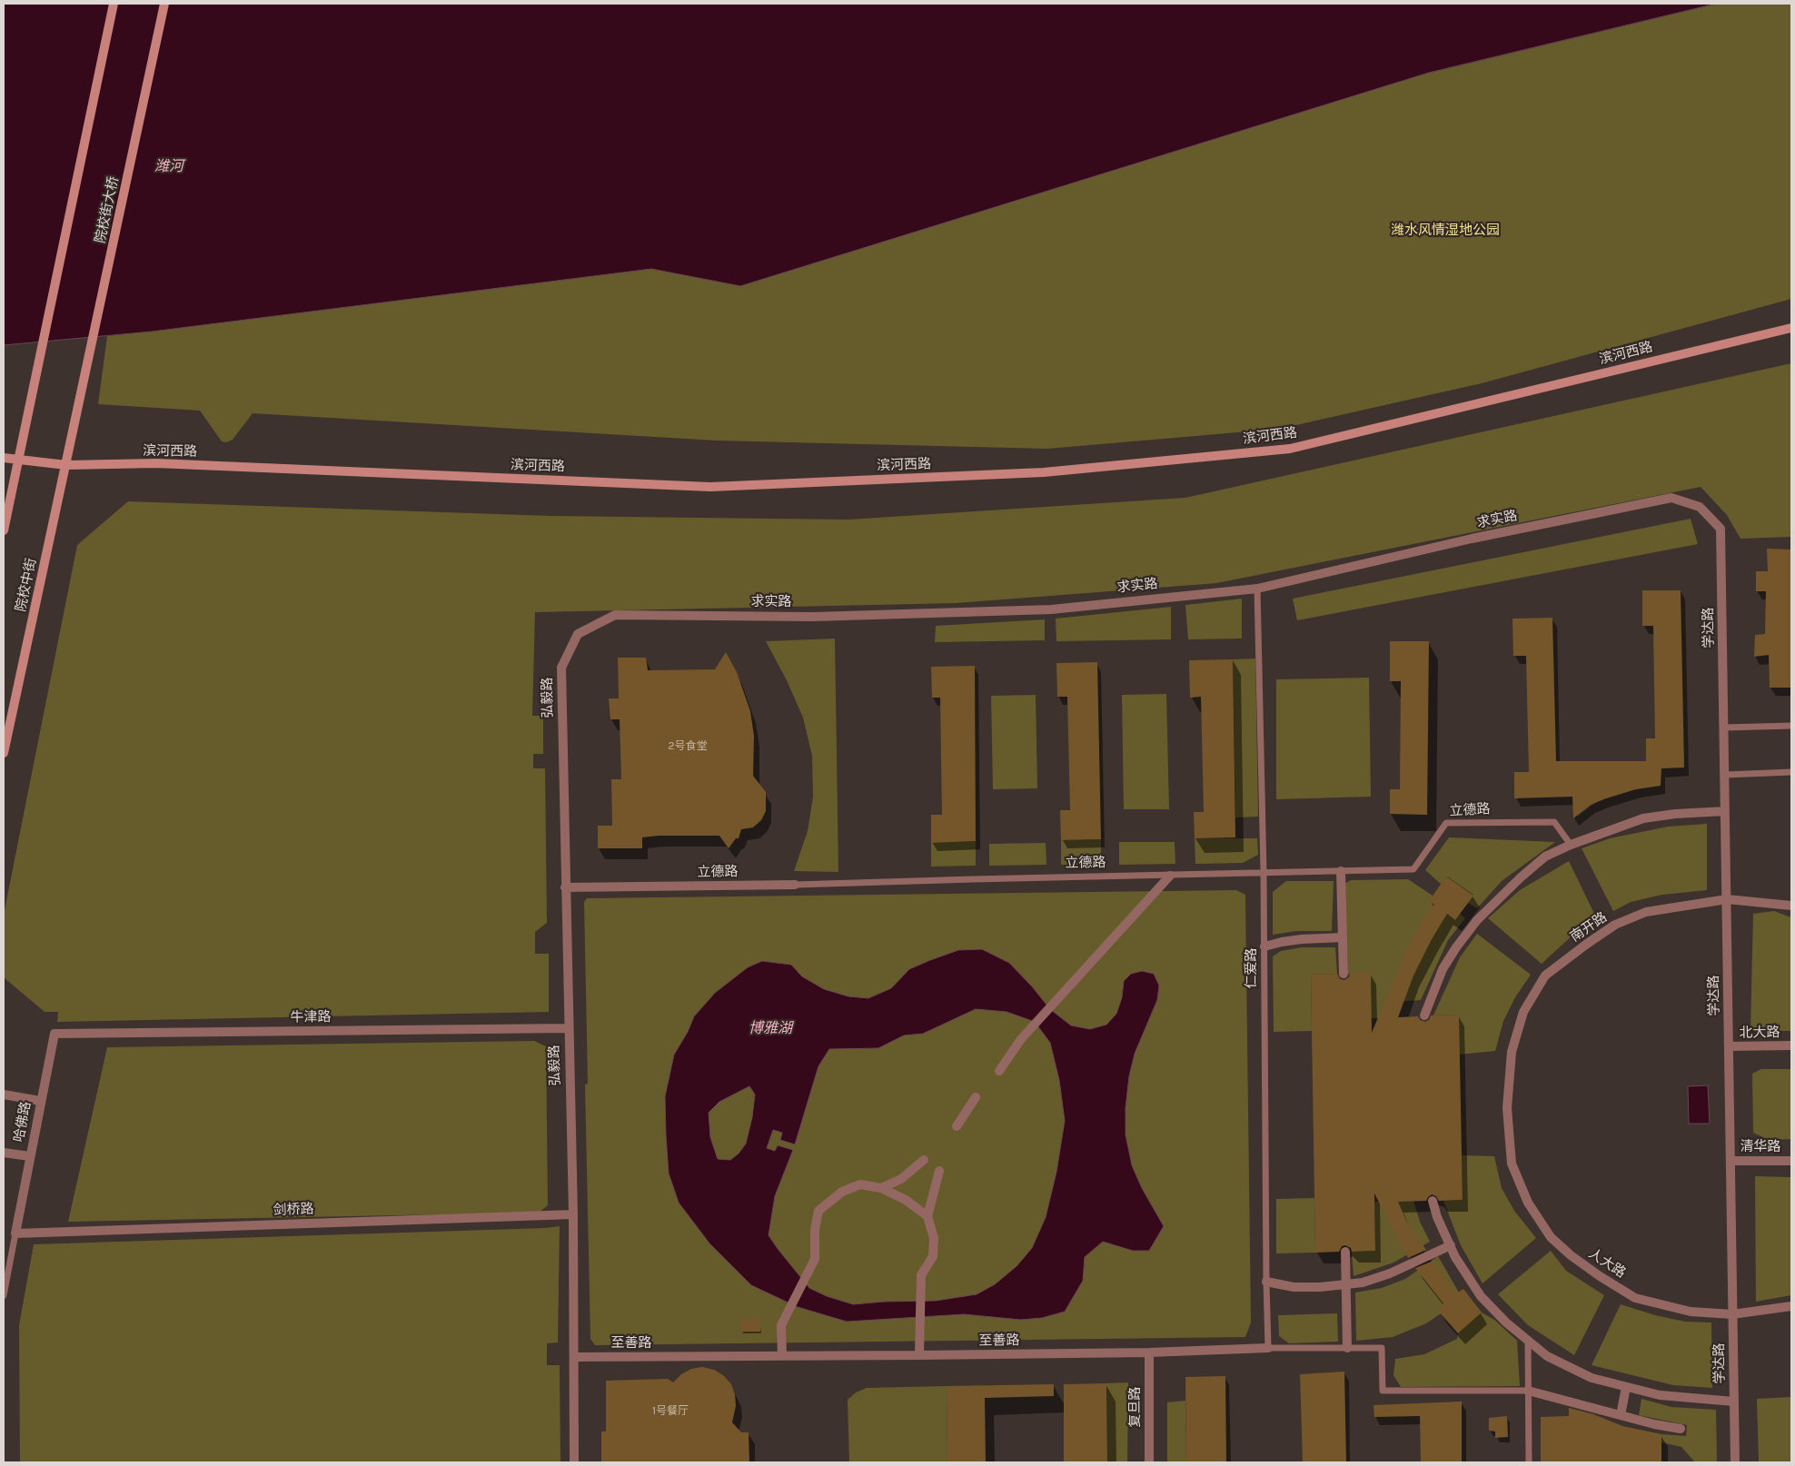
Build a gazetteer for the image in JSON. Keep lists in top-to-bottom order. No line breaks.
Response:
{"streets":{"street":["院校街大桥","滨河西路","求实路","院校中街","学达路","弘毅路","立德路","南开路","牛津路","北大路","哈佛路","清华路","剑桥路","人大路","至善路","复旦路"],"lane":["仁爱路"]},"crossings":[["院校街大桥","院校中街"],["滨河西路","院校中街"],["求实路","学达路"],["求实路","弘毅路"],["求实路","仁爱路"],["学达路","南开路"],["学达路","北大路"],["学达路","清华路"],["学达路","人大路"],["弘毅路","立德路"],["弘毅路","牛津路"],["弘毅路","剑桥路"],["弘毅路","至善路"],["立德路","仁爱路"],["南开路","人大路"],["仁爱路","至善路"],["牛津路","哈佛路"],["哈佛路","剑桥路"],["至善路","复旦路"]],"water":["潍河","博雅湖"],"parks":["潍水风情湿地公园"],"house_numbers":["2号食堂","1号餐厅"]}
